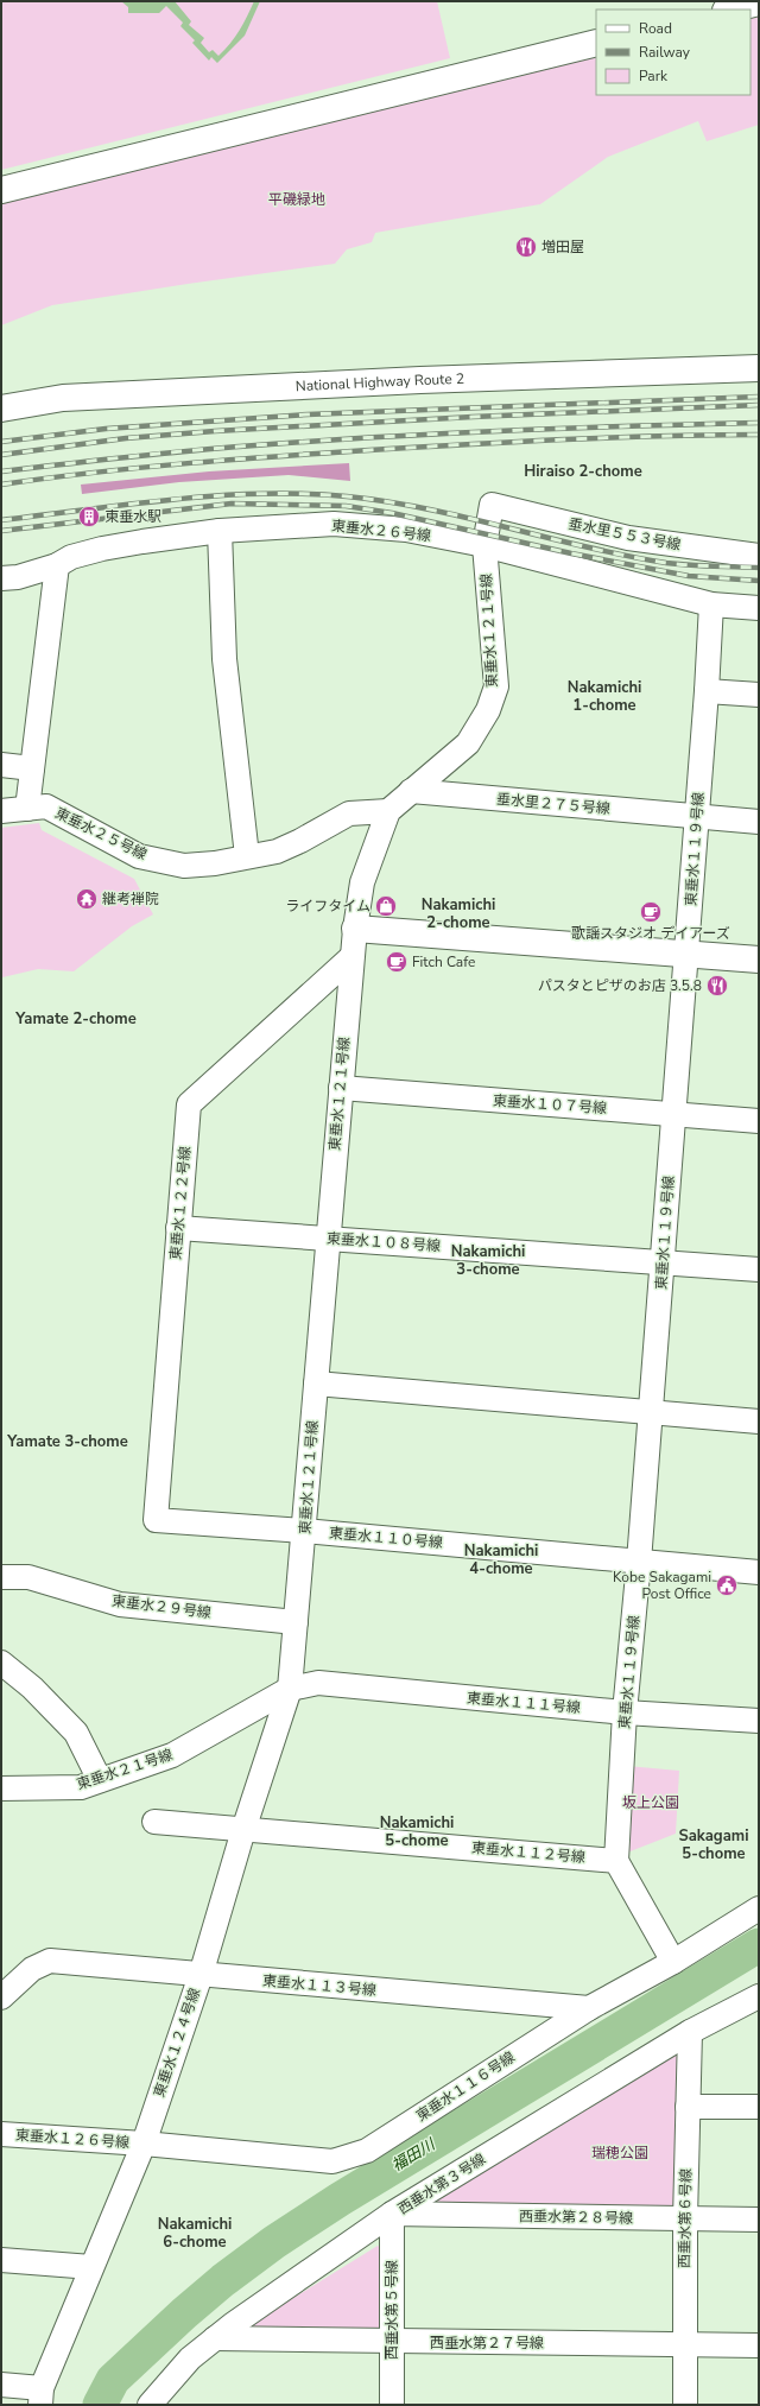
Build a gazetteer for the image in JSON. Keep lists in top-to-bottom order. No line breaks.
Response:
{"streets":{"main road":["National Highway Route 2"],"street":["東垂水２６号線","垂水里５５３号線","東垂水１２１号線","垂水里２７５号線","東垂水２５号線","東垂水１１９号線","東垂水１０７号線","東垂水１２２号線","東垂水１０８号線","東垂水１１０号線","東垂水２９号線","東垂水１１１号線","東垂水２１号線","東垂水１１２号線","東垂水１１３号線","東垂水１２４号線","東垂水１１６号線","東垂水１２６号線","西垂水第３号線","西垂水第２８号線","西垂水第６号線","西垂水第５号線","西垂水第２７号線"]},"crossings":[["東垂水２６号線","東垂水１２１号線"],["東垂水２６号線","東垂水１１９号線"],["垂水里５５３号線","東垂水１２１号線"],["東垂水１２１号線","垂水里２７５号線"],["東垂水１２１号線","東垂水２５号線"],["東垂水１２１号線","東垂水１０７号線"],["東垂水１２１号線","東垂水１２２号線"],["東垂水１２１号線","東垂水１０８号線"],["東垂水１２１号線","東垂水１１０号線"],["東垂水１２１号線","東垂水２９号線"],["東垂水１２１号線","東垂水１１１号線"],["東垂水１２１号線","東垂水２１号線"],["東垂水１２１号線","東垂水１２４号線"],["垂水里２７５号線","東垂水１１９号線"],["東垂水１１９号線","東垂水１０７号線"],["東垂水１１９号線","東垂水１０８号線"],["東垂水１１９号線","東垂水１１０号線"],["東垂水１１９号線","東垂水１１１号線"],["東垂水１１９号線","東垂水１１２号線"],["東垂水１２２号線","東垂水１０８号線"],["東垂水１２２号線","東垂水１１０号線"],["東垂水１１１号線","東垂水２１号線"],["東垂水１１１号線","東垂水１２４号線"],["東垂水２１号線","東垂水１２４号線"],["東垂水１１２号線","東垂水１２４号線"],["東垂水１１３号線","東垂水１２４号線"],["東垂水１１３号線","東垂水１１６号線"],["東垂水１２４号線","東垂水１１６号線"],["東垂水１２４号線","東垂水１２６号線"],["東垂水１１６号線","東垂水１２６号線"],["西垂水第３号線","西垂水第２８号線"],["西垂水第３号線","西垂水第６号線"],["西垂水第３号線","西垂水第５号線"],["西垂水第３号線","西垂水第２７号線"],["西垂水第２８号線","西垂水第６号線"],["西垂水第２８号線","西垂水第５号線"],["西垂水第６号線","西垂水第２７号線"],["西垂水第５号線","西垂水第２７号線"]],"districts":["Hiraiso 2-chome","Nakamichi 1-chome","Nakamichi 2-chome","Yamate 2-chome","Nakamichi 3-chome","Yamate 3-chome","Nakamichi 4-chome","Nakamichi 5-chome","Sakagami 5-chome","Nakamichi 6-chome"],"water":["福田川"],"parks":["平磯緑地","坂上公園","瑞穂公園"],"places":{"restaurant":["増田屋","パスタとピザのお店 3.5.8"],"building":["東垂水駅"],"temple":["継考禅院"],"shop":["ライフタイム"],"cafe":["歌謡スタジオ デイアーズ","Fitch Cafe"],"public building":["Kobe Sakagami Post Office"]},"legend":["Road","Railway","Park"]}
